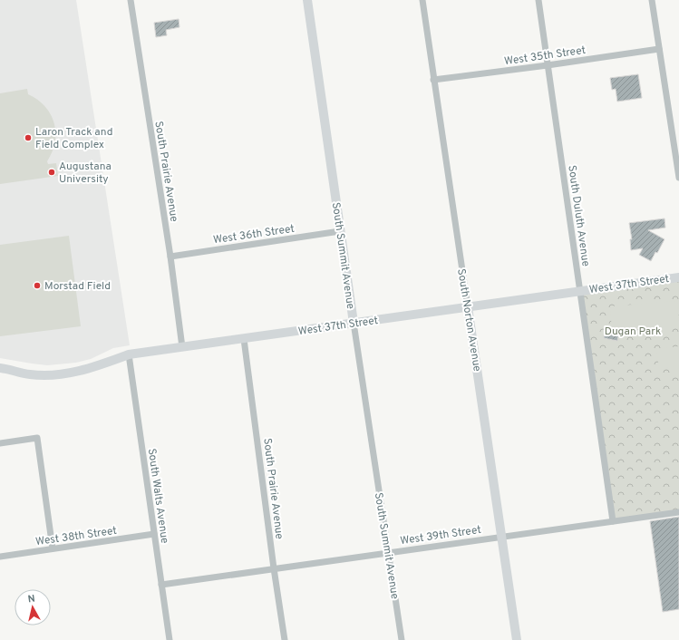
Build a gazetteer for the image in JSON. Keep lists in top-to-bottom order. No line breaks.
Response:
{"streets":{"street":["West 35th Street","South Prairie Avenue","South Duluth Avenue","West 36th Street","South Summit Avenue","West 37th Street","South Norton Avenue","South Walts Avenue","West 39th Street","West 38th Street"]},"crossings":[["West 35th Street","South Duluth Avenue"],["West 35th Street","South Norton Avenue"],["South Prairie Avenue","West 36th Street"],["South Prairie Avenue","West 37th Street"],["South Prairie Avenue","West 39th Street"],["South Duluth Avenue","West 37th Street"],["South Duluth Avenue","West 39th Street"],["West 36th Street","South Summit Avenue"],["South Summit Avenue","West 37th Street"],["South Summit Avenue","West 39th Street"],["West 37th Street","South Norton Avenue"],["West 37th Street","South Walts Avenue"],["South Norton Avenue","West 39th Street"],["South Walts Avenue","West 39th Street"],["South Walts Avenue","West 38th Street"]],"parks":["Dugan Park"],"places":["Laron Track and Field Complex","Augustana University","Morstad Field"],"north":"top"}
